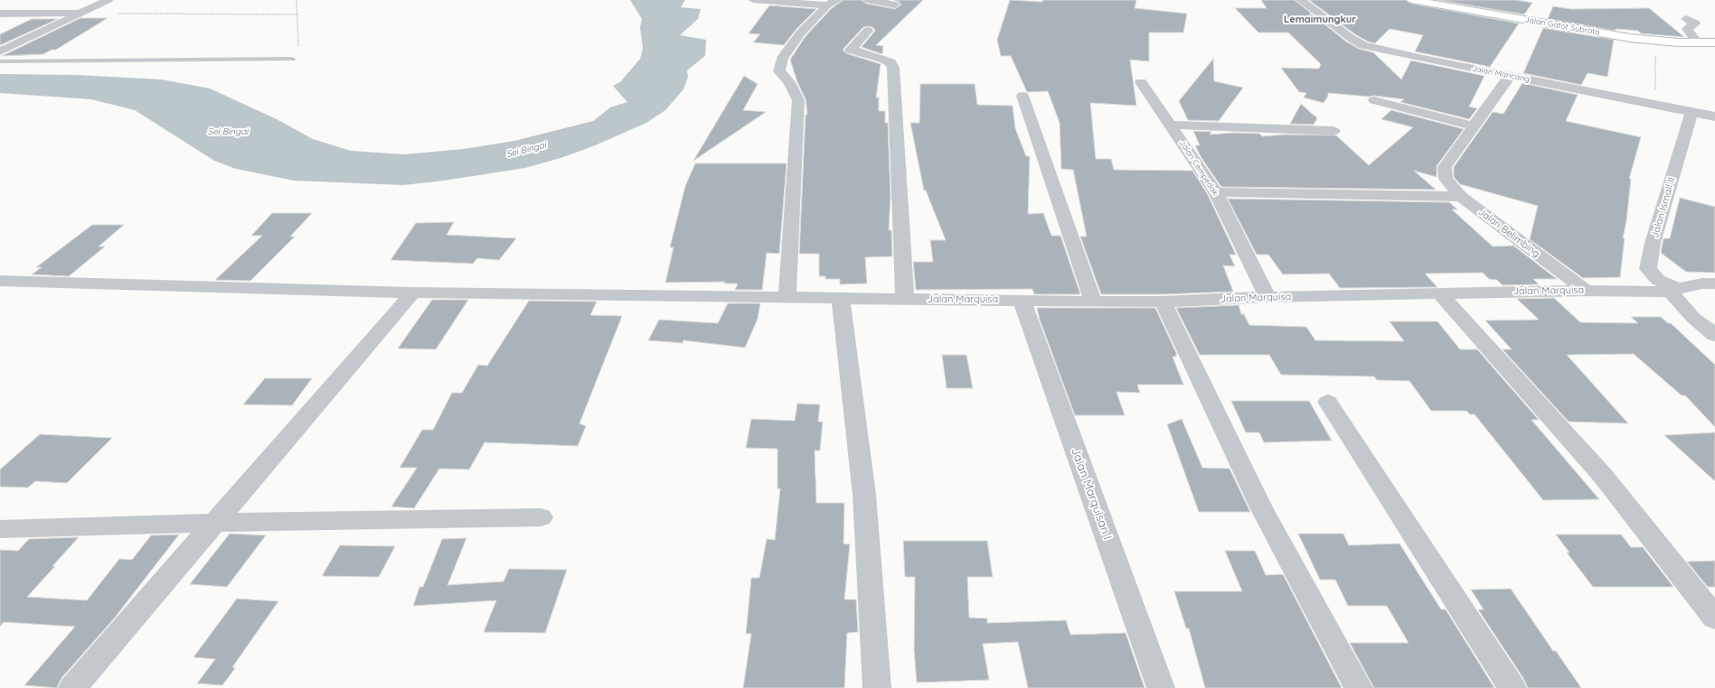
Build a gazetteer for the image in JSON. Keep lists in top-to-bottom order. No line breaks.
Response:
{"streets":{"main road":["Jalan Gatot Subroto"],"street":["Jalan Mancang","Jalan Cempedak","Jalan Ismail II","Jalan Belimbing","Jalan Marquisa","Jalan Marquisan I"]},"crossings":[["Jalan Mancang","Jalan Ismail II"],["Jalan Cempedak","Jalan Marquisa"],["Jalan Ismail II","Jalan Marquisa"],["Jalan Belimbing","Jalan Marquisa"],["Jalan Marquisa","Jalan Marquisan I"]],"districts":["Lemaimungkur"],"water":["Sei Bingai"]}
